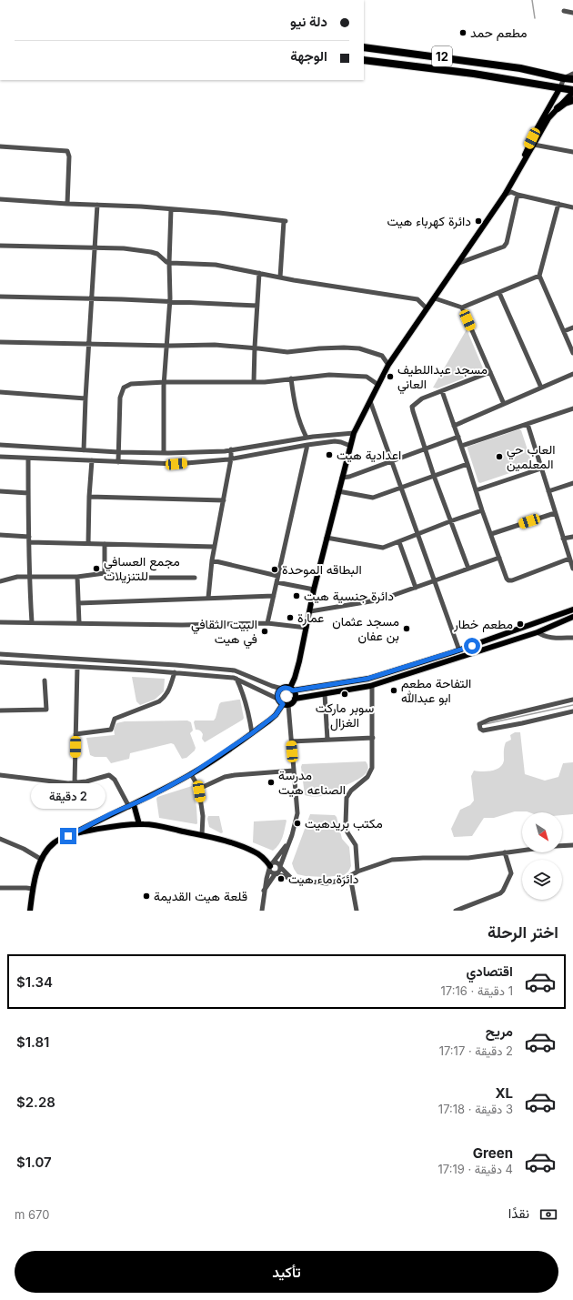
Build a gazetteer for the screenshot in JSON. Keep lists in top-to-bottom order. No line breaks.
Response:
{"streets":{"highway":["12"]},"places":["مطعم حمد","دائرة كهرباء هيت","مسجد عبداللطيف العاني","اعدادية هيت","العاب حي المعلمين","مجمع العسافي للتنزيلات","البطاقه الموحدة","دائرة جنسية هيت","عمارة","مطعم خطار","مسجد عثمان بن عفان","البيت الثقافي في هيت","التفاحة مطعم ابو عبدالله","سوبر ماركت الغزال","مدرسة الصناعه هيت","مكتب بريدهيت","دائرة ماء هيت","قلعة هيت القديمة"],"north":"bottom right","page":{"banner":["دلة نيو","الوجهة"],"bubble":"2 دقيقة","heading":"اختر الرحلة","list":[{"name":"اقتصادي","note":"1 دقيقة · 17:16","value":"$1.34"},{"name":"مريح","note":"2 دقيقة · 17:17","value":"$1.81"},{"name":"XL","note":"3 دقيقة · 17:18","value":"$2.28"},{"name":"Green","note":"4 دقيقة · 17:19","value":"$1.07"}],"pay":["نقدًا","670 m"],"buttons":"تأكيد"}}
